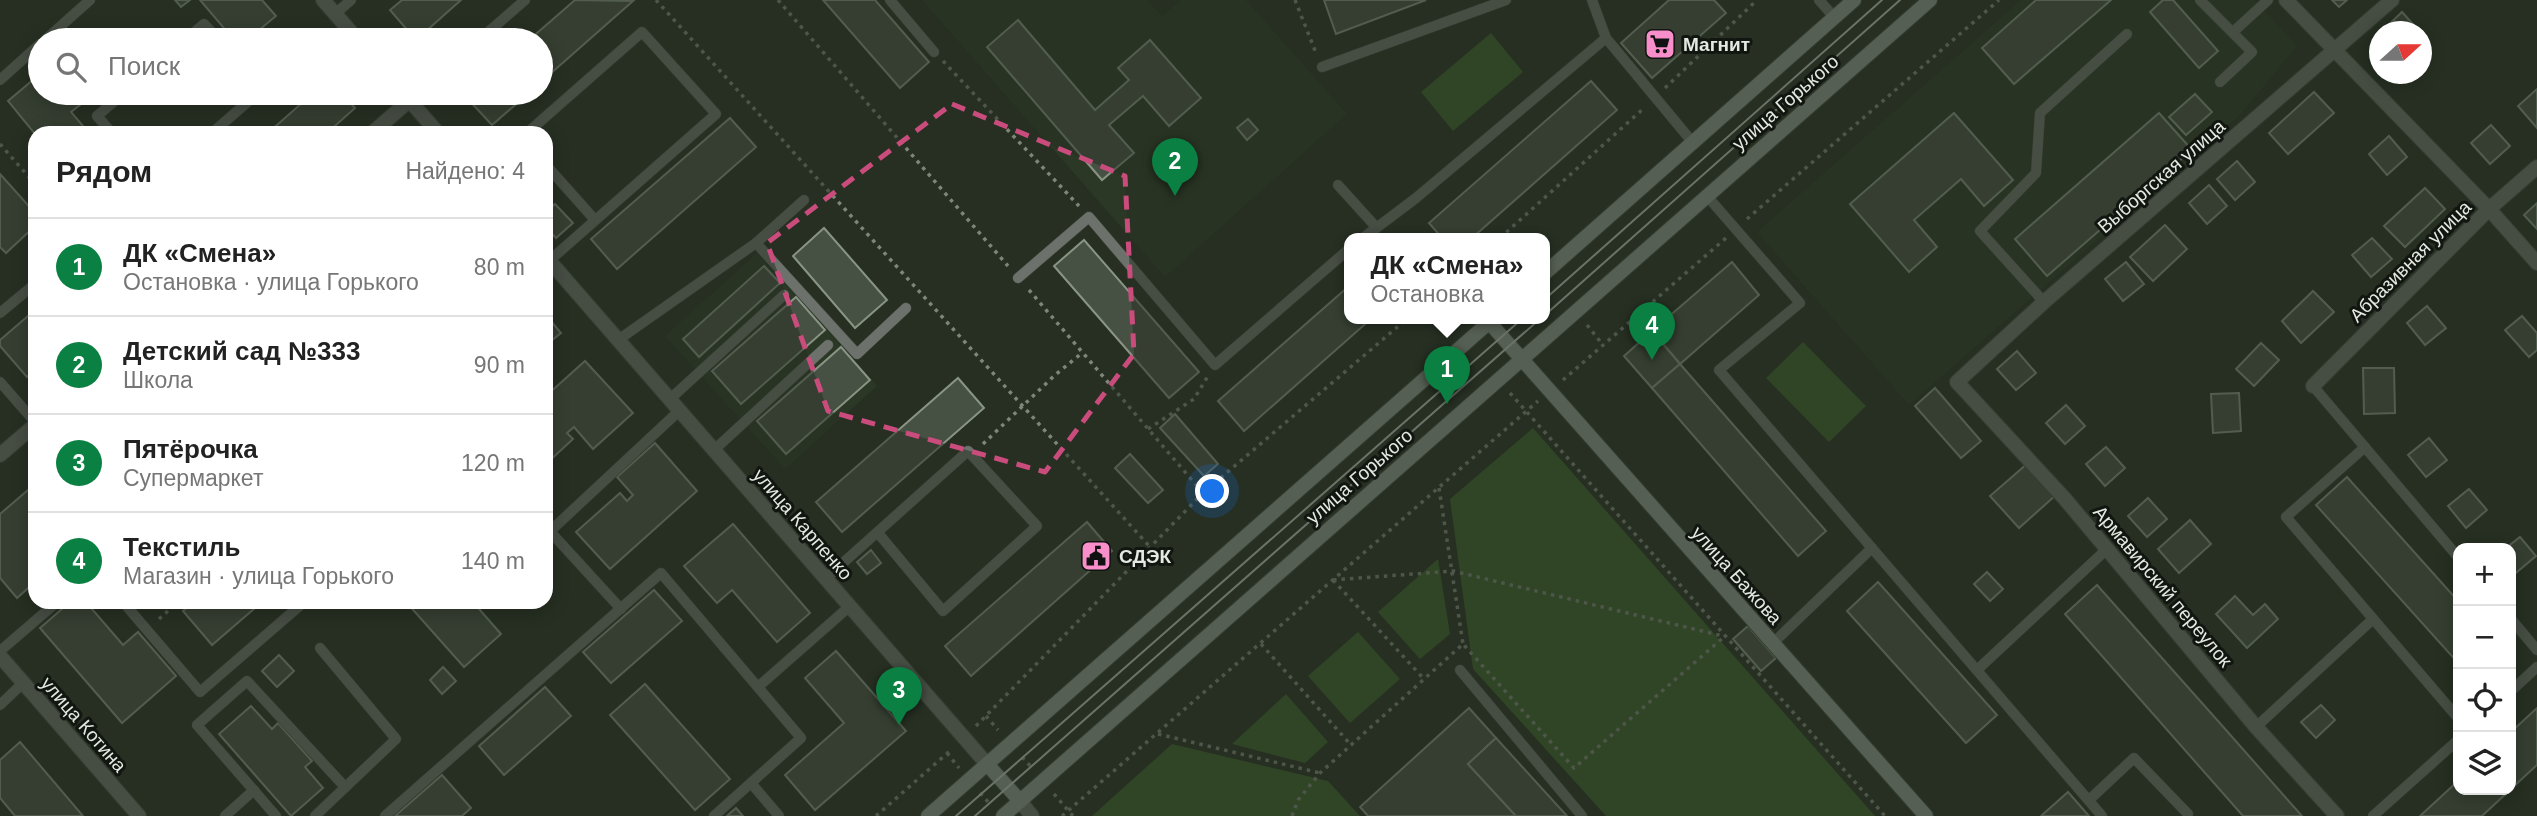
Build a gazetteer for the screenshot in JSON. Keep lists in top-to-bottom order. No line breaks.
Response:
{"streets":{"main road":["улица Горького","улица Карпенко","улица Бажова"],"street":["Выборгская улица","Абразивная улица","Армавирский переулок","улица Котина"]},"crossings":[["улица Горького","улица Карпенко"],["улица Горького","улица Бажова"],["Выборгская улица","Армавирский переулок"]],"places":{"supermarket":["Магнит"],"public building":["СДЭК"]},"north":"right","page":{"search":"Поиск","heading":["Рядом","Найдено: 4"],"pins":["2","4","1","3"],"list":[{"mark":"1","name":"ДК «Смена»","note":"Остановка · улица Горького","value":"80 m"},{"mark":"2","name":"Детский сад №333","note":"Школа","value":"90 m"},{"mark":"3","name":"Пятёрочка","note":"Супермаркет","value":"120 m"},{"mark":"4","name":"Текстиль","note":"Магазин · улица Горького","value":"140 m"}],"popup":["ДК «Смена»","Остановка"],"map_buttons":["+","−"]}}
